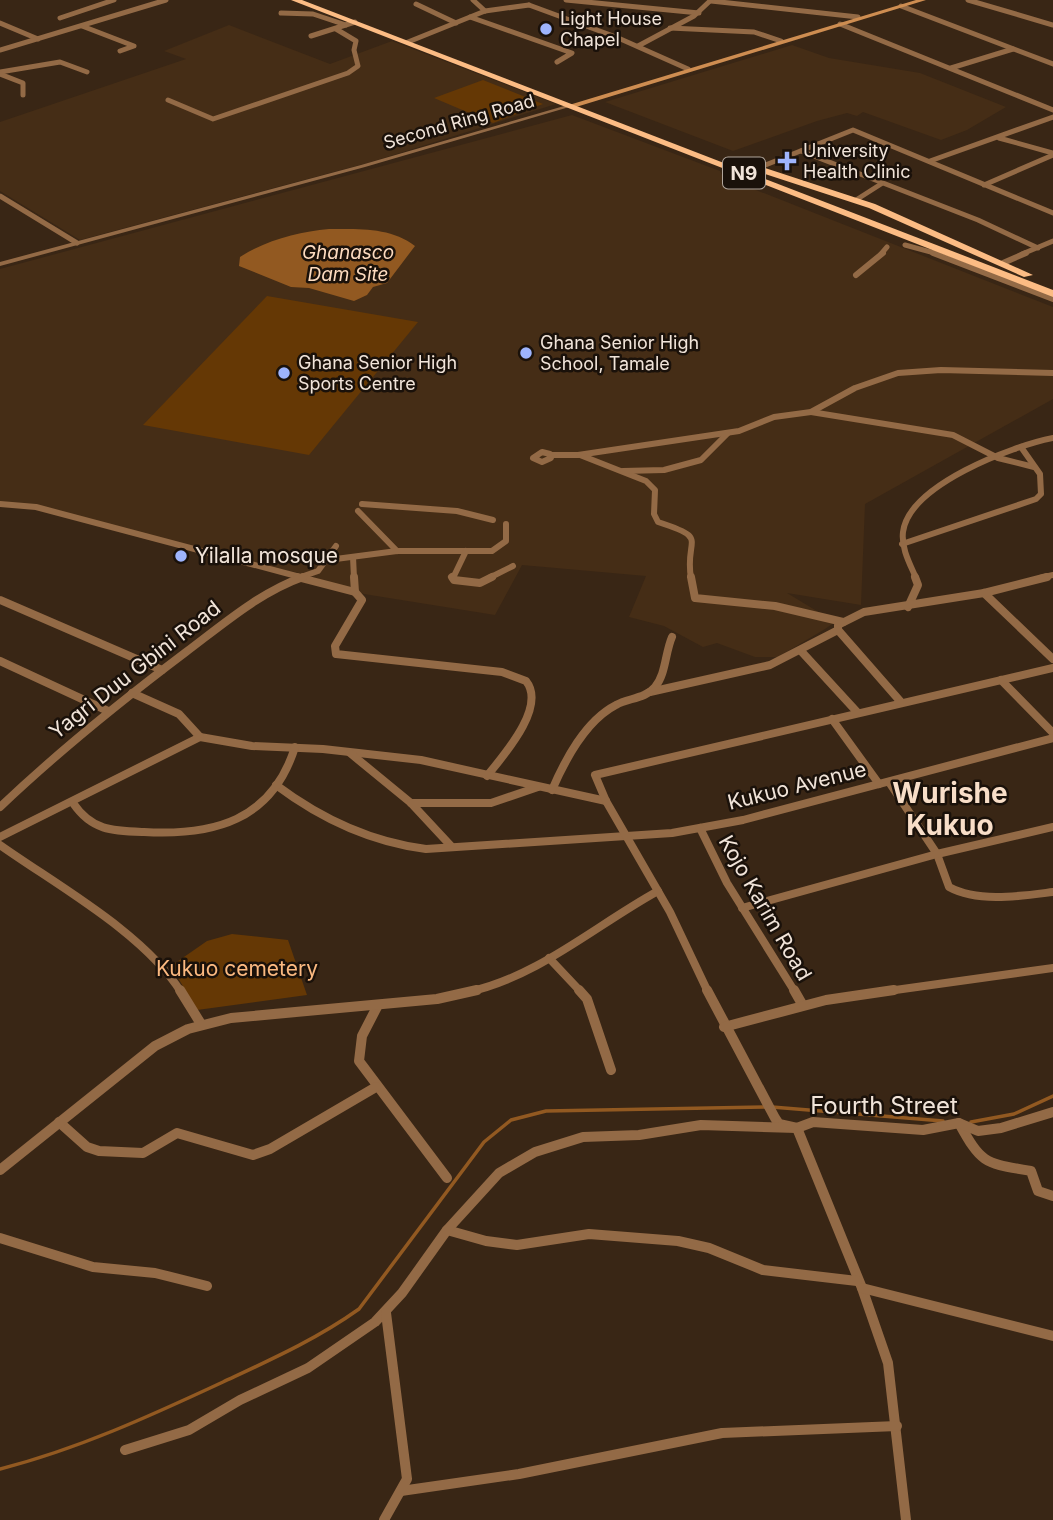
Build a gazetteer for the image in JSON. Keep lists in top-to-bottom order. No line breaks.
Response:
{"streets":{"highway":["N9"],"main road":["Second Ring Road"],"street":["Yagri Duu Gbini Road","Kukuo Avenue","Kojo Karim Road","Fourth Street"]},"crossings":[["Second Ring Road","N9"],["Kukuo Avenue","Kojo Karim Road"]],"districts":["Wurishe Kukuo"],"water":["Ghanasco Dam Site"],"parks":["Kukuo cemetery"],"places":{"other":["Light House Chapel","Ghana Senior High School, Tamale","Ghana Senior High Sports Centre","Yilalla mosque"],"health":["University Health Clinic"]}}
